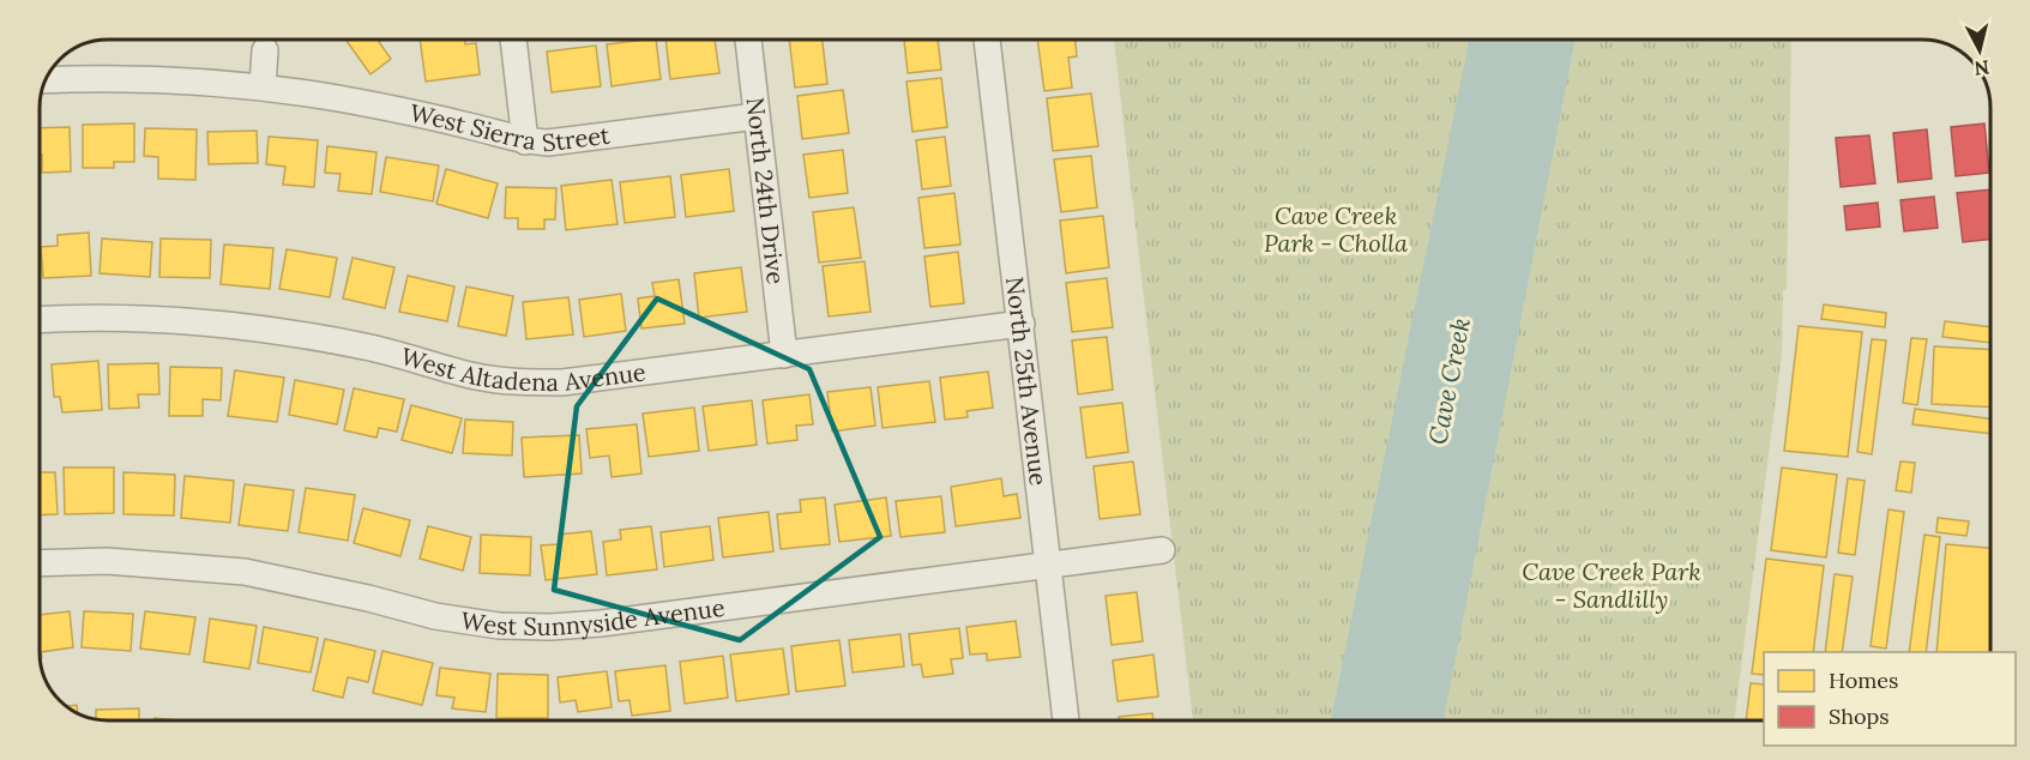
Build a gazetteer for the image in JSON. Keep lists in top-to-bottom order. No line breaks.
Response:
{"streets":{"street":["West Sierra Street","North 24th Drive","West Altadena Avenue","North 25th Avenue","West Sunnyside Avenue"]},"crossings":[["West Sierra Street","North 24th Drive"],["North 24th Drive","West Altadena Avenue"],["West Altadena Avenue","North 25th Avenue"],["North 25th Avenue","West Sunnyside Avenue"]],"water":["Cave Creek"],"parks":["Cave Creek Park - Cholla","Cave Creek Park - Sandlilly"],"legend":["Homes","Shops"],"north":"bottom"}
